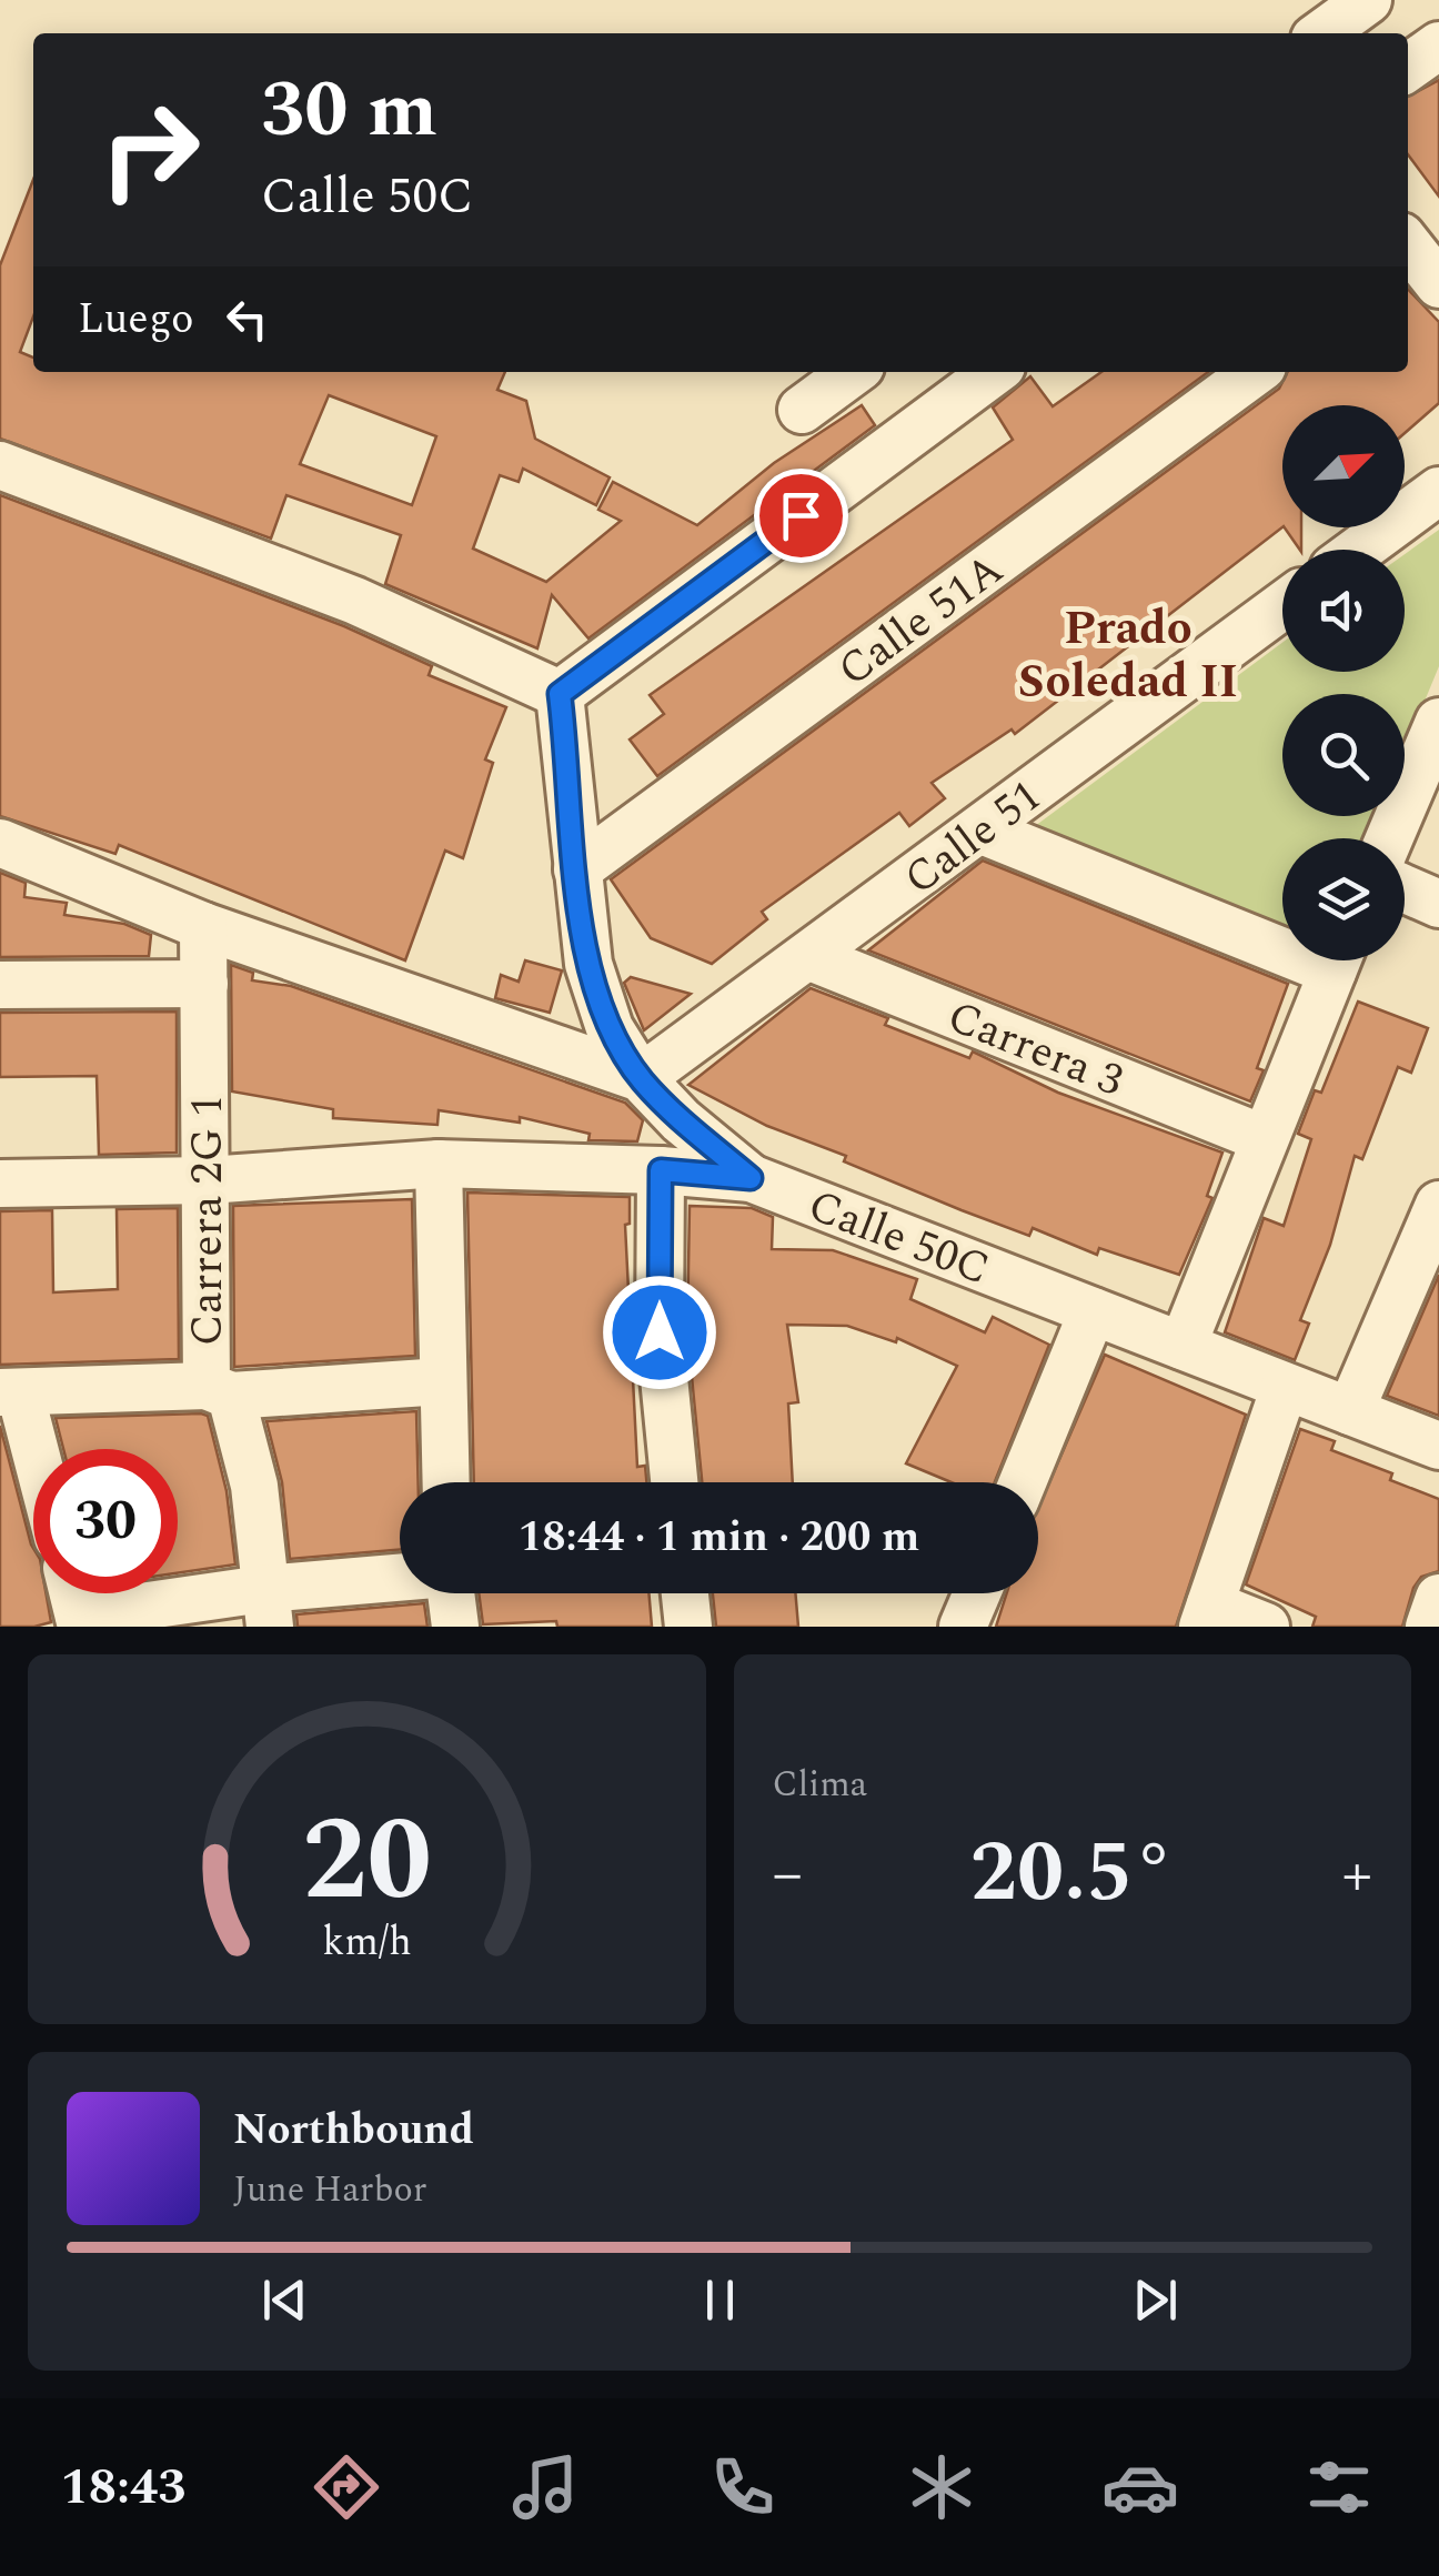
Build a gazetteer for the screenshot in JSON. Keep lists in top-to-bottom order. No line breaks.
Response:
{"streets":{"street":["Calle 51A","Calle 51","Carrera 3","Carrera 2G 1","Calle 50C"]},"crossings":[["Calle 51","Carrera 3"],["Carrera 2G 1","Calle 50C"]],"districts":["Prado Soledad II"],"north":"top right","page":{"turn":["30 m","Calle 50C"],"then":"Luego","limit":"30","trip":"18:44 · 1 min · 200 m","tile":"Clima","heat":["−","20.5°","+"],"song":["Northbound","June Harbor"],"tabs":"18:43","gauge":["20","km/h"]}}
